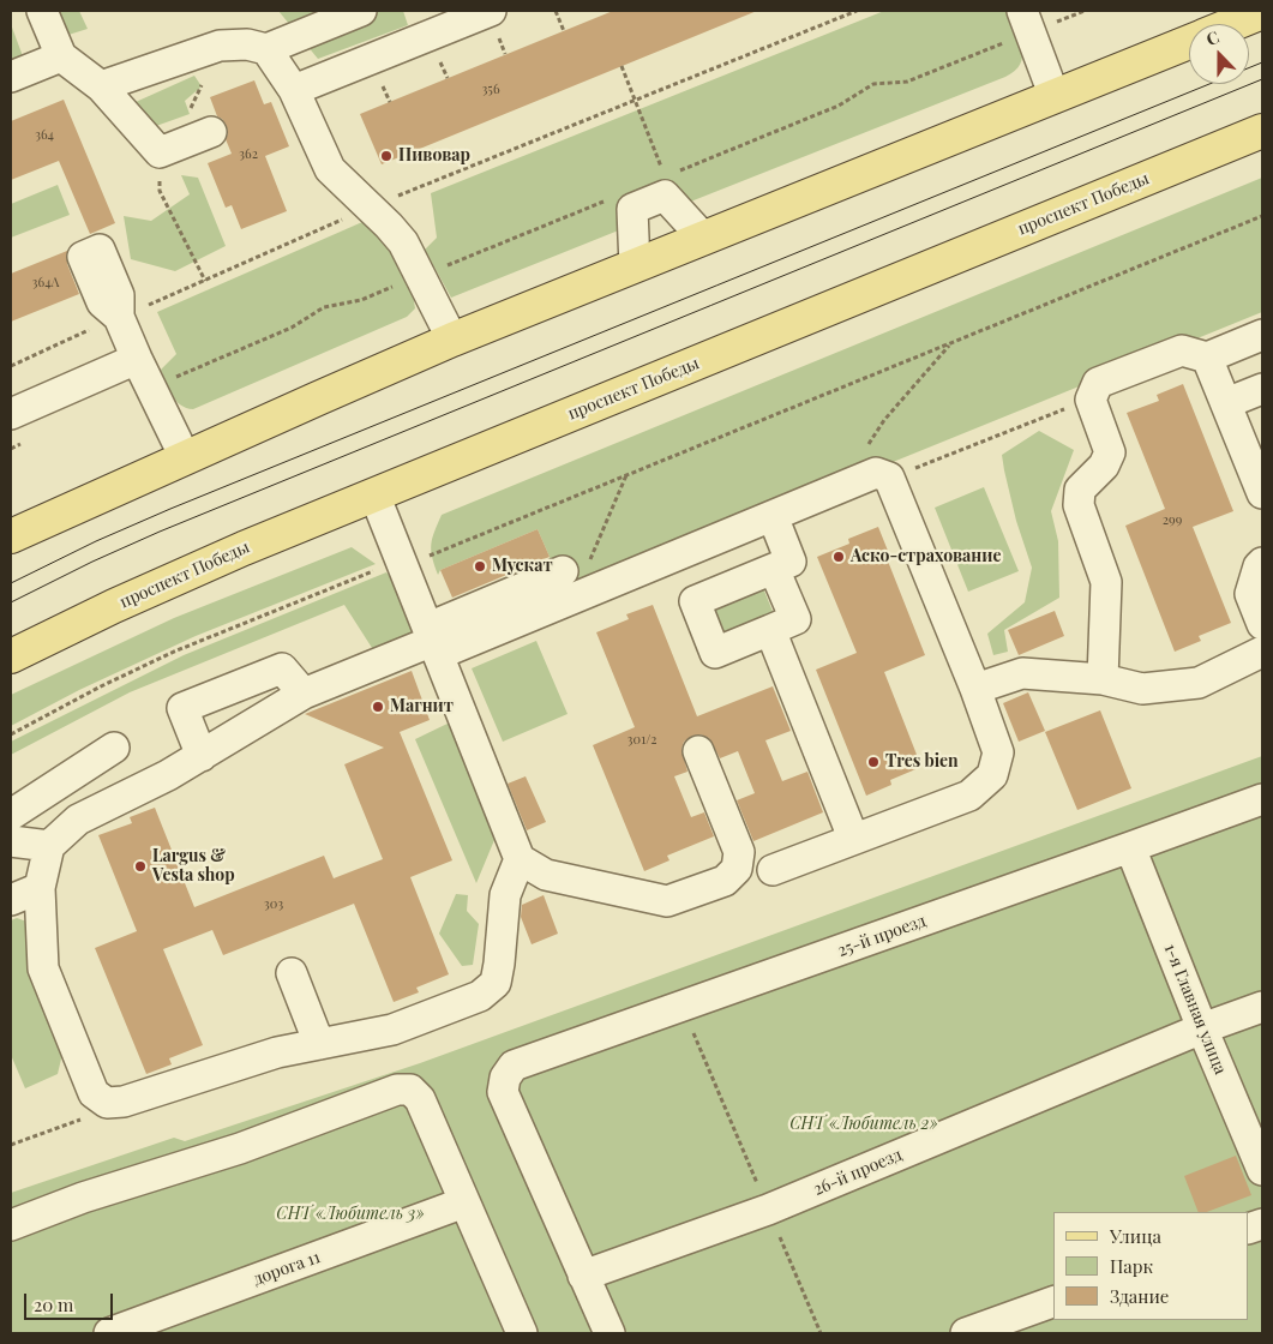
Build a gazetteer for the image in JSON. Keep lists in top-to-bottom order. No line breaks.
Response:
{"streets":{"main road":["проспект Победы"],"street":["25-й проезд","1-я Главная улица","26-й проезд","дорога 11"]},"crossings":[["25-й проезд","1-я Главная улица"],["25-й проезд","26-й проезд"],["1-я Главная улица","26-й проезд"]],"parks":["СНТ «Любитель 2»","СНТ «Любитель 3»"],"places":["Пивовар","Аско-страхование","Мускат","Магнит","Tres bien","Largus & Vesta shop"],"house_numbers":["356","364","362","364А","299","301/2","303"],"legend":["Улица","Парк","Здание"],"scale_bar":"20 m","north":"top"}
